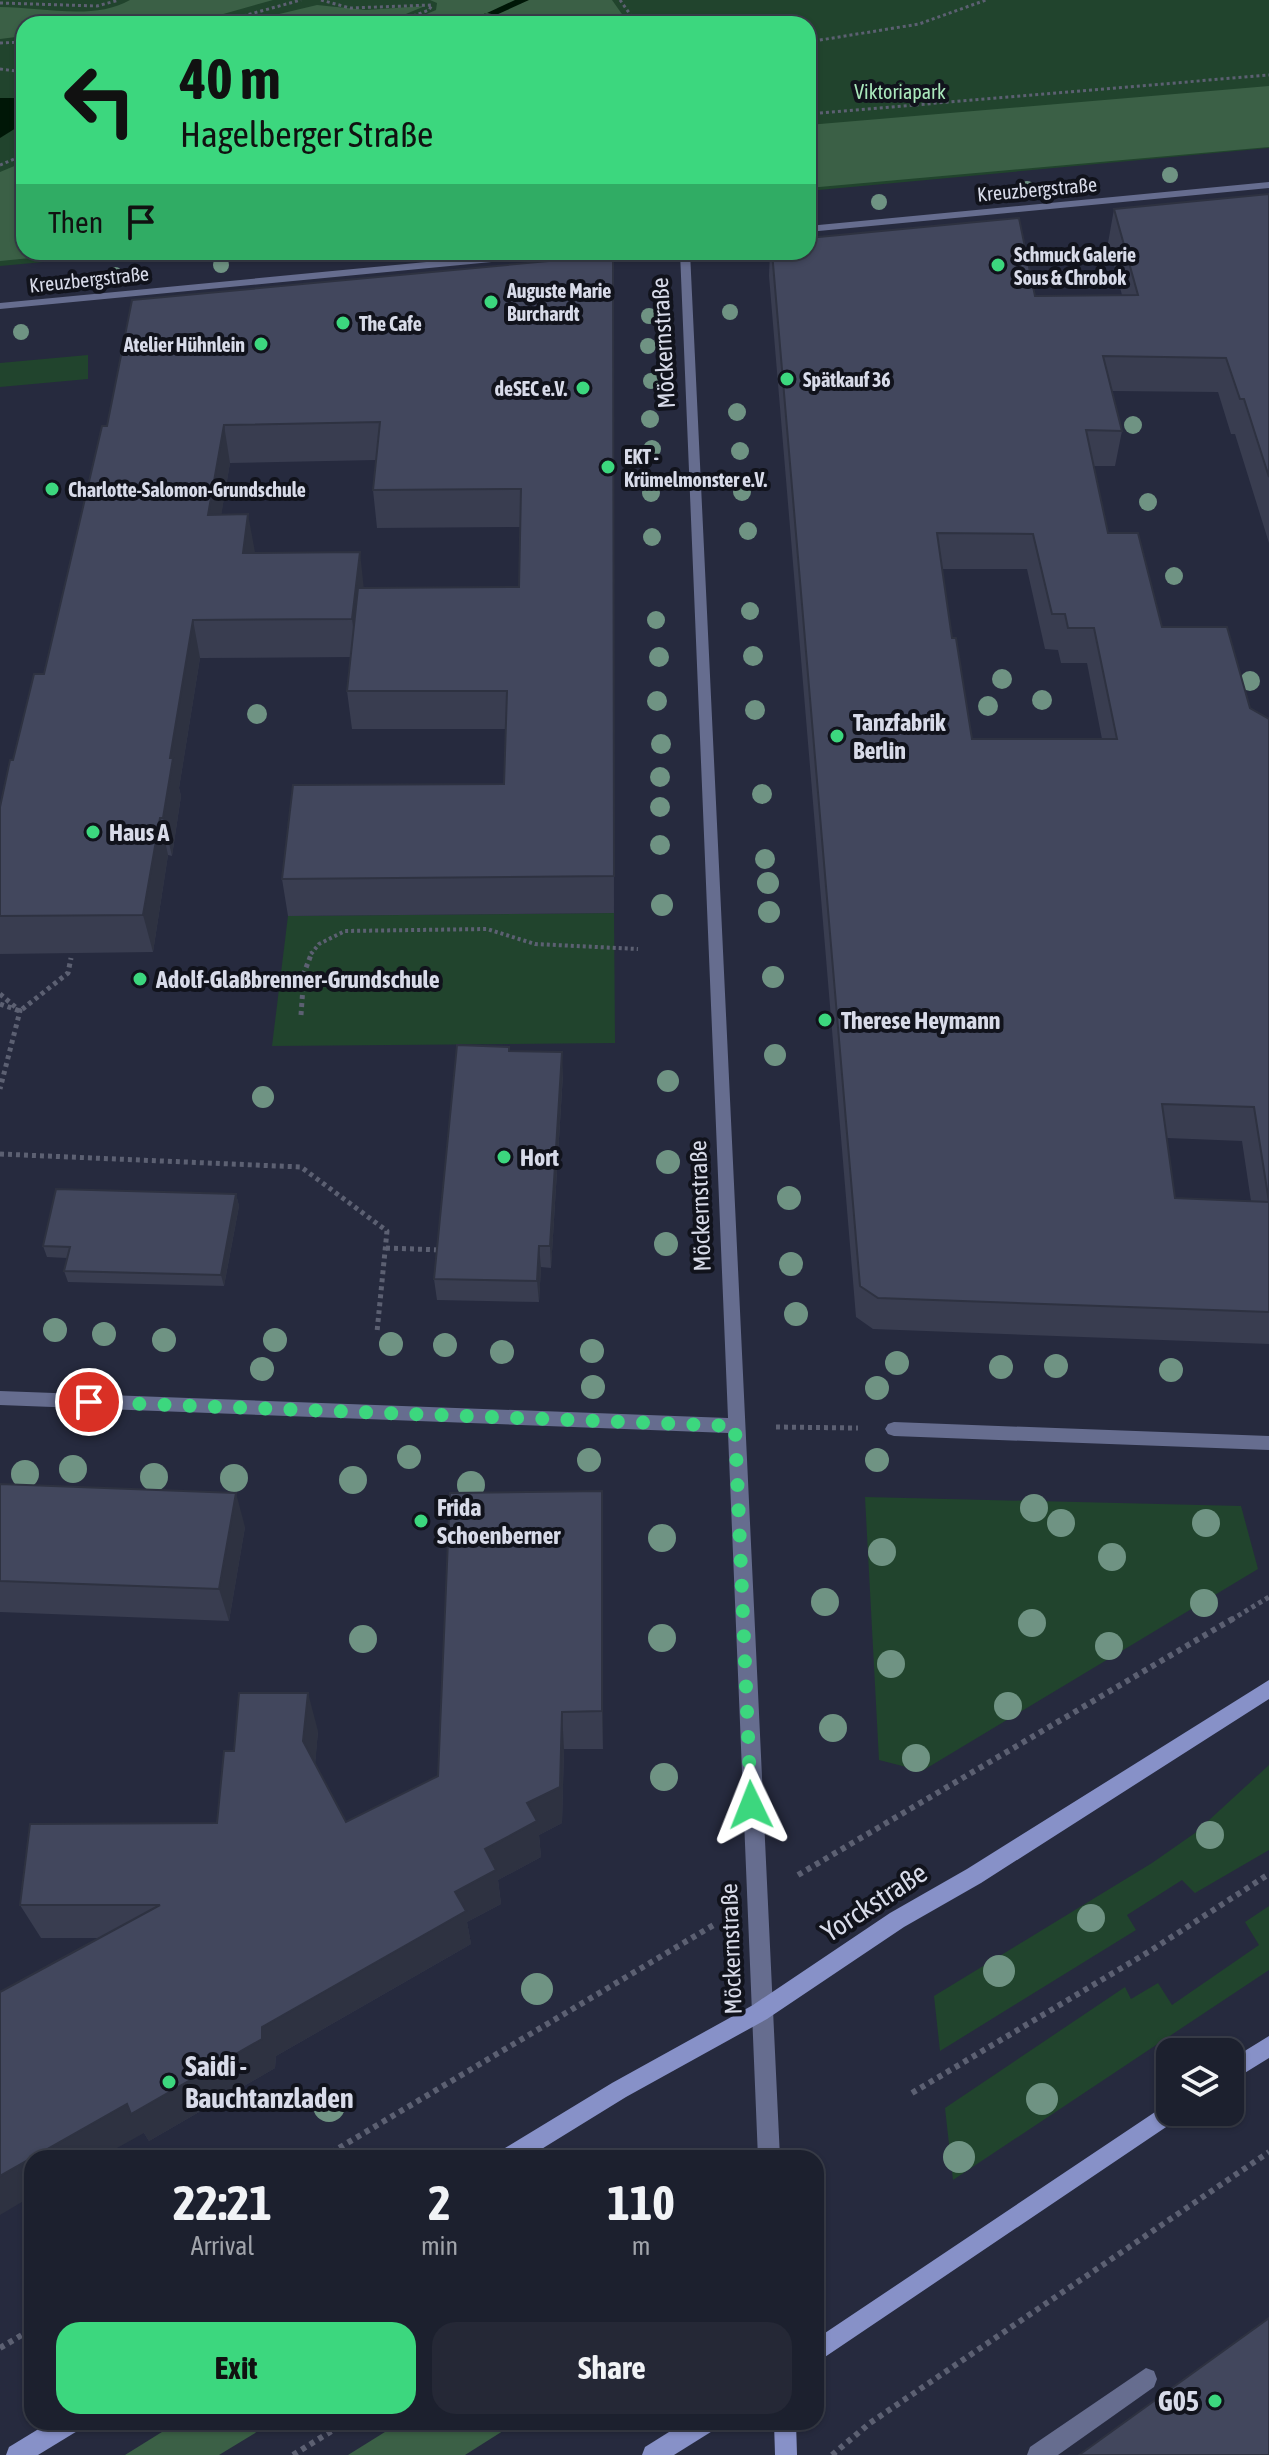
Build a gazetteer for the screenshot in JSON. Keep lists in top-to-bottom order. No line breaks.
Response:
{"streets":{"main road":["Yorckstraße"],"street":["Kreuzbergstraße","Möckernstraße"]},"crossings":[["Möckernstraße","Yorckstraße"]],"parks":["Viktoriapark"],"places":["Schmuck Galerie Sous & Chrobok","Auguste Marie Burchardt","The Cafe","Atelier Hühnlein","Spätkauf 36","deSEC e.V.","EKT - Krümelmonster e.V.","Charlotte-Salomon-Grundschule","Tanzfabrik Berlin","Haus A","Adolf-Glaßbrenner-Grundschule","Therese Heymann","Hort","Frida Schoenberner","Saidi - Bauchtanzladen","G05"],"page":{"turn":["40 m","Hagelberger Straße"],"then":"Then","eta":["22:21","Arrival","2","min","110","m"],"buttons":["Exit","Share"]}}
